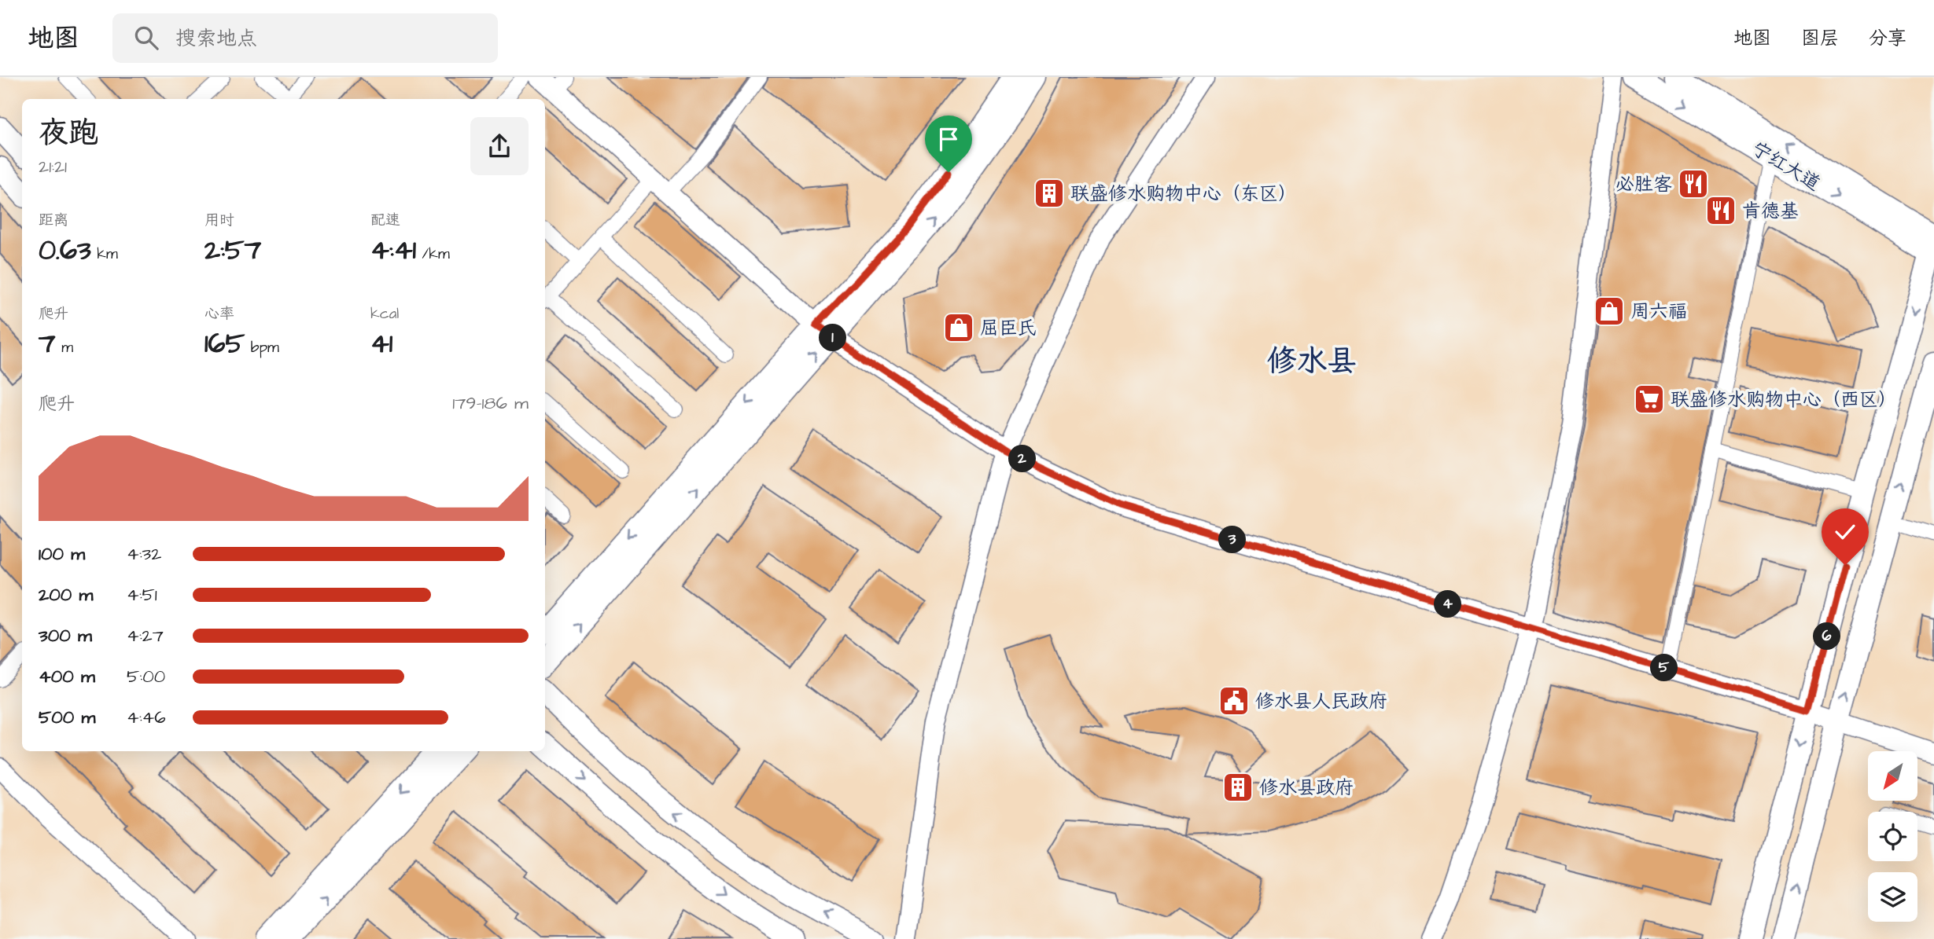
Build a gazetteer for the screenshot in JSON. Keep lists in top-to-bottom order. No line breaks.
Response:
{"streets":{"main road":["宁红大道"]},"districts":["修水县"],"places":{"restaurant":["必胜客","肯德基"],"building":["联盛修水购物中心（东区）","修水县政府"],"shop":["周六福","屈臣氏"],"supermarket":["联盛修水购物中心（西区）"],"public building":["修水县人民政府"]},"north":"bottom left","page":{"header":"地图","search":"搜索地点","nav":["地图","图层","分享"],"heading":["夜跑","21:21"],"stats":[["距离","0.63 km"],["用时","2:57"],["配速","4:41 /km"],["爬升","7 m"],["心率","165 bpm"],["kcal","41"]],"pins":["1","2","3","4","6","5"],"chart":["爬升","179–186 m"],"list":[{"name":"100 m","note":"4:32"},{"name":"200 m","note":"4:51"},{"name":"300 m","note":"4:27"},{"name":"400 m","note":"5:00"},{"name":"500 m","note":"4:46"}]}}
